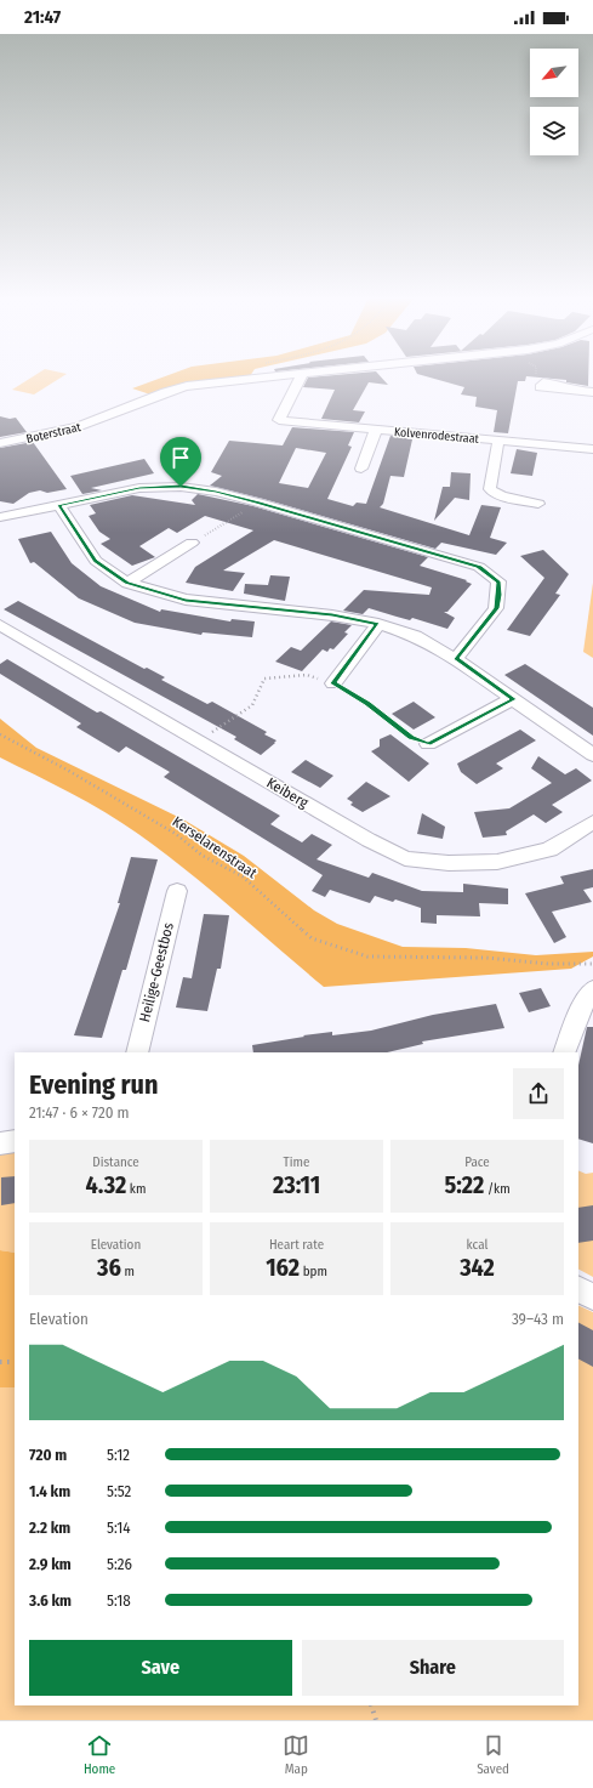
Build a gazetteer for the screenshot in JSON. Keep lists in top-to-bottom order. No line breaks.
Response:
{"streets":{"street":["Boterstraat","Kolvenrodestraat","Keiberg","Heilige-Geestbos"],"path":["Kerselarenstraat"]},"north":"bottom left","page":{"status":"21:47","heading":["Evening run","21:47 · 6 × 720 m"],"stats":[["Distance","4.32 km"],["Time","23:11"],["Pace","5:22 /km"],["Elevation","36 m"],["Heart rate","162 bpm"],["kcal","342"]],"chart":["Elevation","39–43 m"],"list":[{"name":"720 m","note":"5:12"},{"name":"1.4 km","note":"5:52"},{"name":"2.2 km","note":"5:14"},{"name":"2.9 km","note":"5:26"},{"name":"3.6 km","note":"5:18"}],"buttons":["Save","Share"],"tabs":["Home","Map","Saved"]}}
